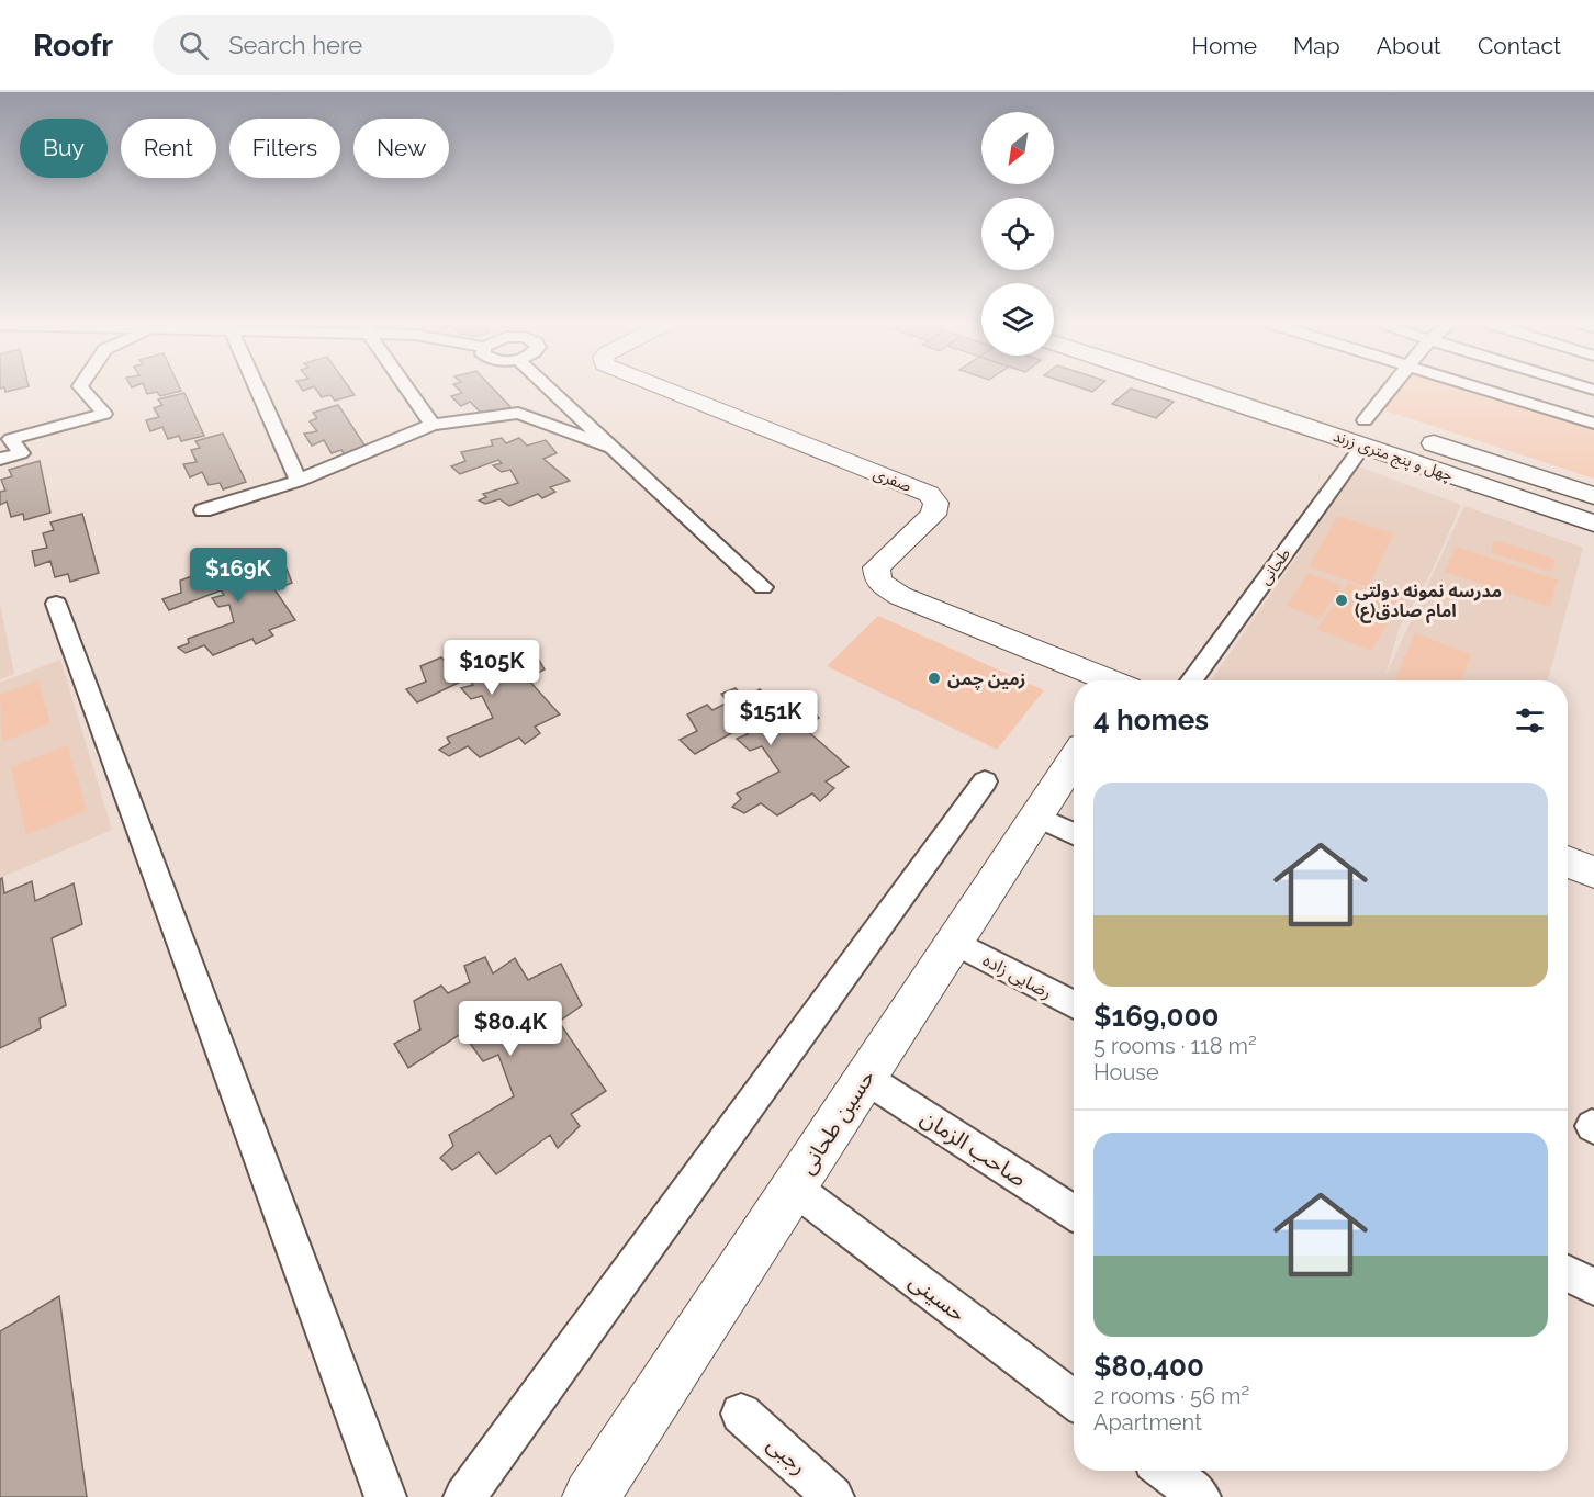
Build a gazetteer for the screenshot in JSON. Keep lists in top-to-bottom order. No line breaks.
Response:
{"streets":{"main road":["چهل و پنج متری زرند"],"street":["صفری","طحانی","رضایی زاده","حسین طحانی","صاحب الزمان","حسینی","رجبی"]},"crossings":[["چهل و پنج متری زرند","طحانی"],["رضایی زاده","حسین طحانی"],["حسین طحانی","صاحب الزمان"],["حسین طحانی","حسینی"]],"places":["مدرسه نمونه دولتی امام صادق(ع)","زمین چمن"],"north":"bottom left","page":{"header":"Roofr","search":"Search here","nav":["Home","Map","About","Contact"],"chip":["Buy","Rent","Filters","New"],"price":["$169K","$105K","$151K","$80.4K"],"heading":"4 homes","list":[{"name":"$169,000","note":"5 rooms · 118 m² · House"},{"name":"$80,400","note":"2 rooms · 56 m² · Apartment"}]}}
